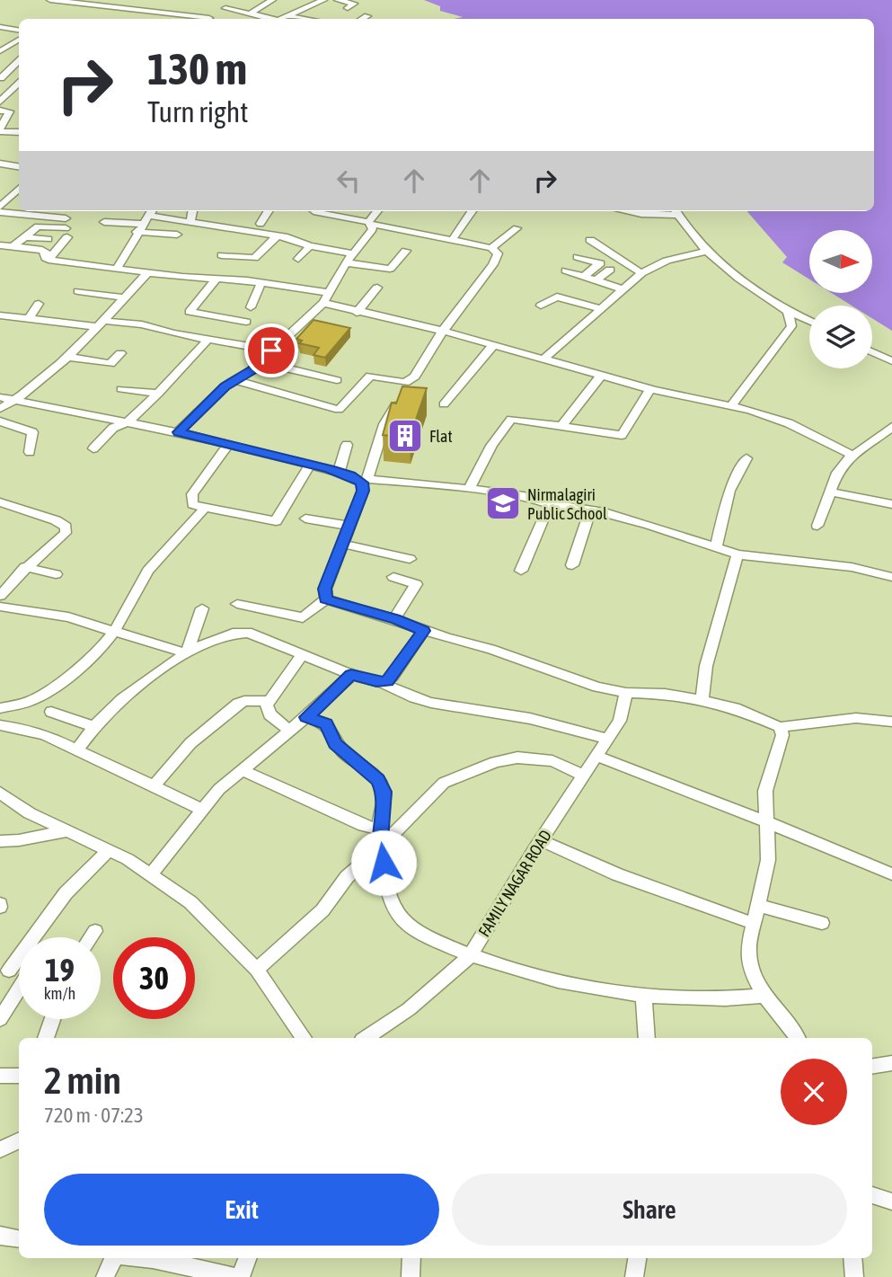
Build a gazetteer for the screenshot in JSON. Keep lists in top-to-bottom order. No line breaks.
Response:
{"streets":{"street":["FAMILY NAGAR ROAD"]},"places":{"building":["Flat"],"school or university":["Nirmalagiri Public School"]},"north":"right","page":{"turn":["130 m","Turn right"],"speed":"19 km/h","limit":"30","heading":["2 min","720 m · 07:23"],"buttons":["Exit","Share"]}}
